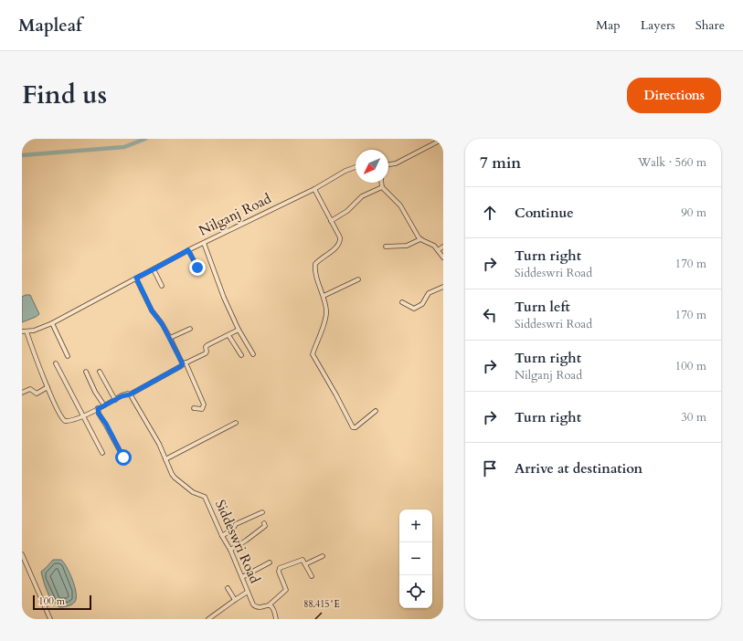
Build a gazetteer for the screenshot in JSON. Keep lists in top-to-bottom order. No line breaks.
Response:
{"streets":{"street":["Nilganj Road","Siddeswri Road"]},"scale_bar":"100 m","north":"bottom left","page":{"header":"Mapleaf","nav":["Map","Layers","Share"],"title":"Find us","buttons":"Directions","heading":["7 min","Walk · 560 m"],"list":[["Continue","90 m"],["Turn right","Siddeswri Road","170 m"],["Turn left","Siddeswri Road","170 m"],["Turn right","Nilganj Road","100 m"],["Turn right","30 m"],"Arrive at destination"],"map_buttons":["+","−"],"scale":"100 m"},"coordinates":["88.415°E"]}
